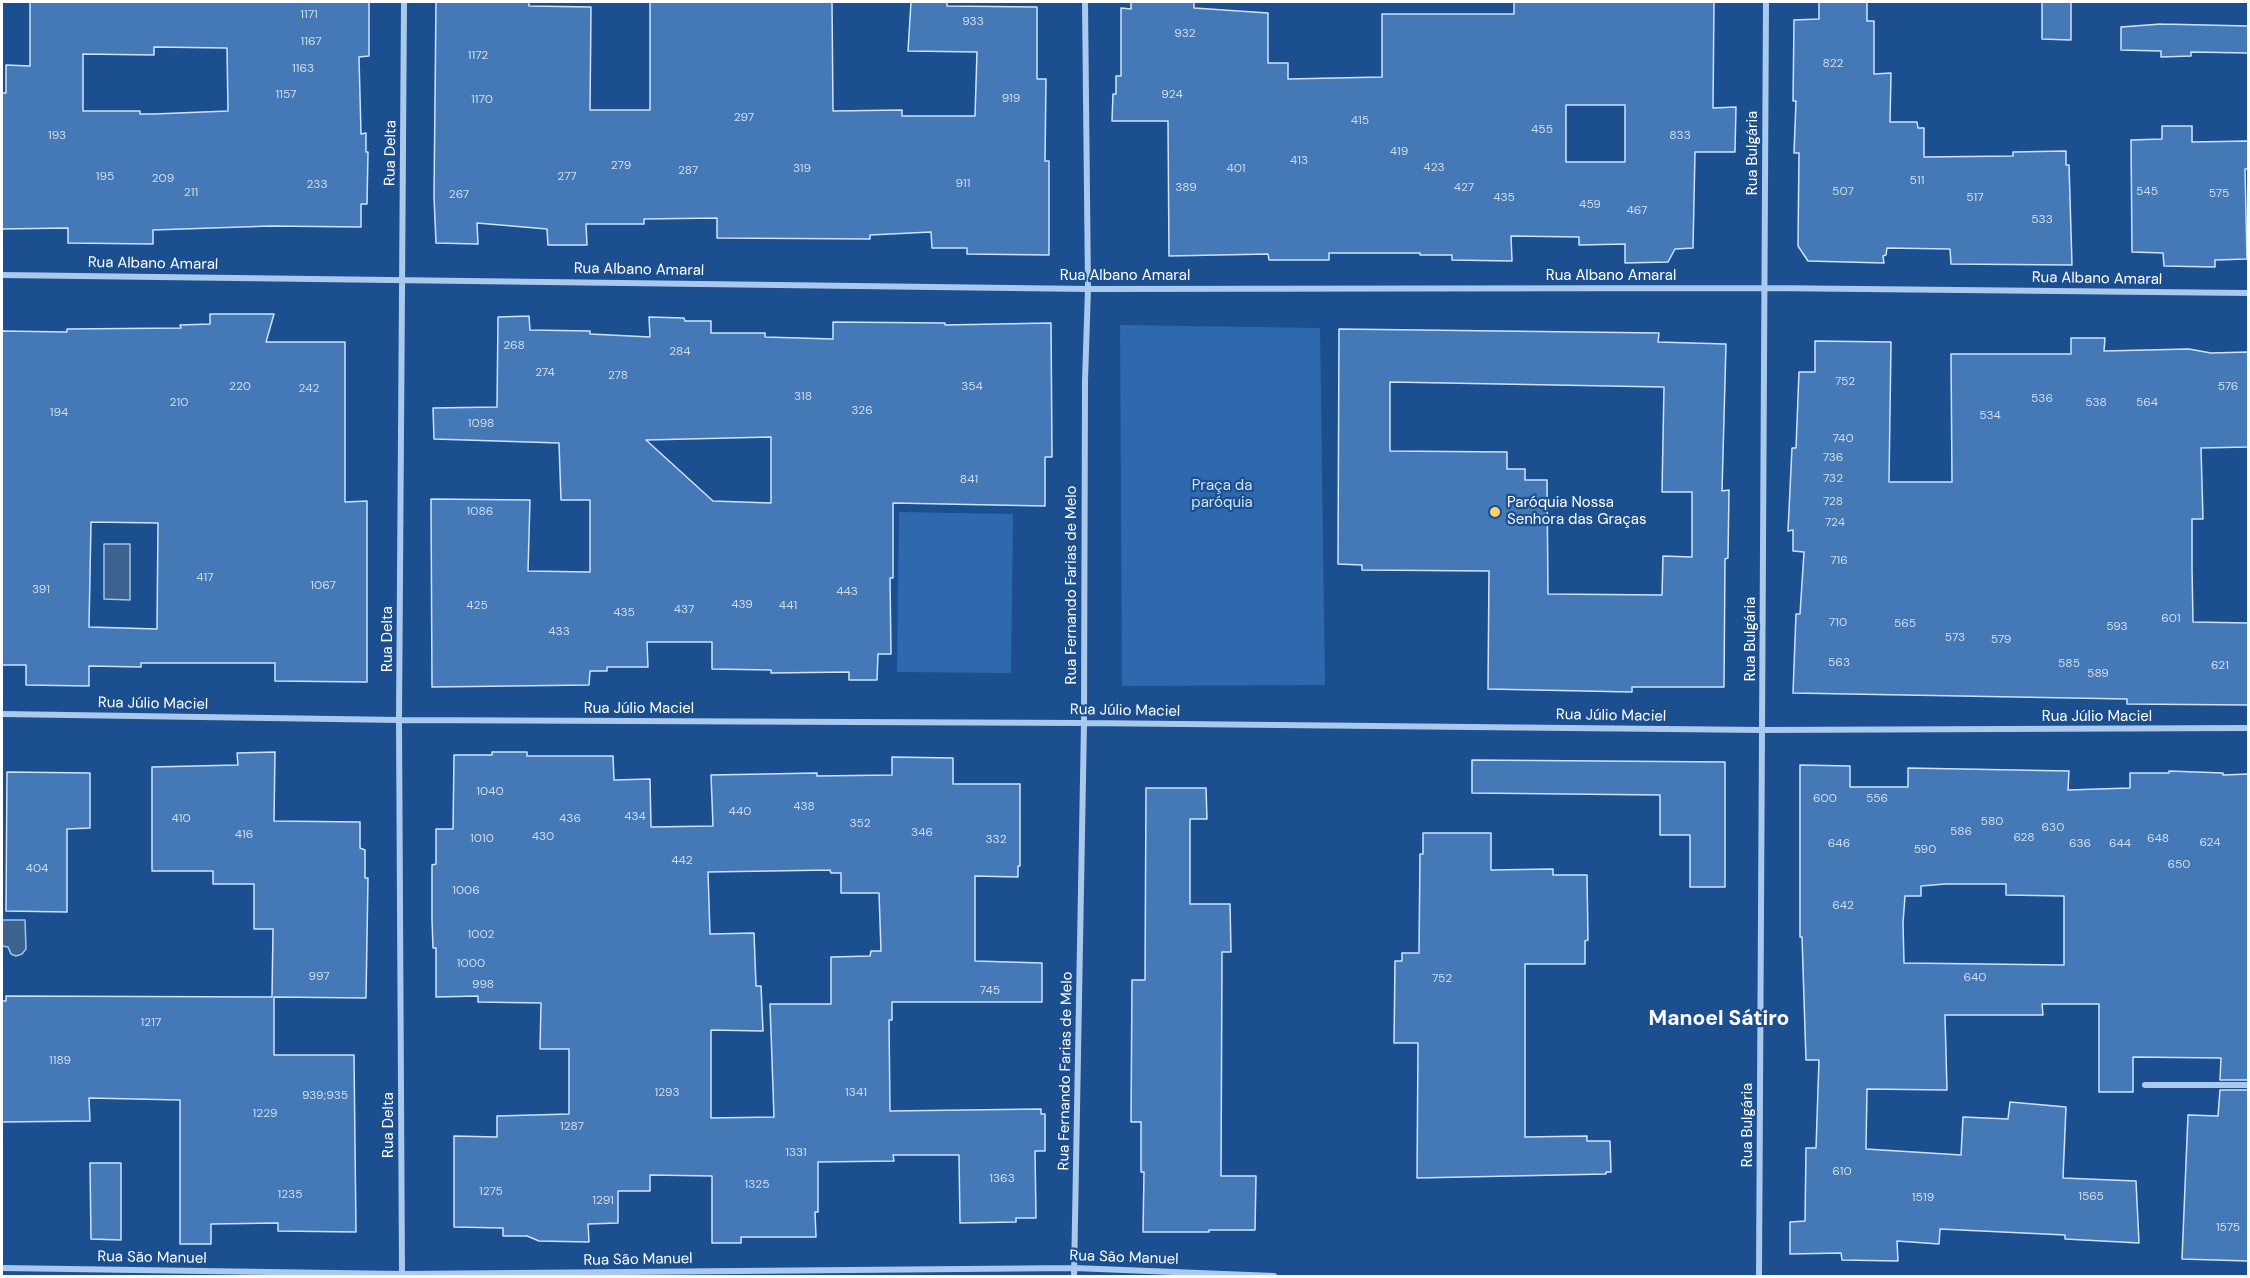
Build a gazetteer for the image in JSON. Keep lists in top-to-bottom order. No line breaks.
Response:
{"streets":{"street":["Rua Delta","Rua Bulgária","Rua Albano Amaral","Rua Fernando Farias de Melo","Rua Júlio Maciel","Rua São Manuel"]},"crossings":[["Rua Delta","Rua Albano Amaral"],["Rua Delta","Rua Júlio Maciel"],["Rua Delta","Rua São Manuel"],["Rua Bulgária","Rua Albano Amaral"],["Rua Bulgária","Rua Júlio Maciel"],["Rua Albano Amaral","Rua Fernando Farias de Melo"],["Rua Fernando Farias de Melo","Rua Júlio Maciel"],["Rua Fernando Farias de Melo","Rua São Manuel"]],"districts":["Manoel Sátiro"],"parks":["Praça da paróquia"],"places":["Paróquia Nossa Senhora das Graças"],"house_numbers":["1171","933","932","1167","1172","822","1163","1157","924","919","1170","297","415","455","193","833","419","413","279","423","319","401","287","195","277","209","511","911","233","389","427","507","545","211","575","267","435","517","459","467","533","268","284","274","278","752","220","354","576","242","318","536","210","538","564","326","194","534","1098","740","736","732","841","728","1086","724","716","417","1067","391","443","439","425","441","437","435","601","710","565","593","433","573","579","563","585","621","589","1040","600","556","438","440","434","410","436","580","352","630","586","346","416","430","628","1010","648","332","624","646","636","644","590","442","650","404","1006","642","1002","1000","997","640","752","998","745","1217","1189","1293","1341","939;935","1229","1287","1331","610","1363","1325","1275","1235","1565","1519","1291","1575"]}
